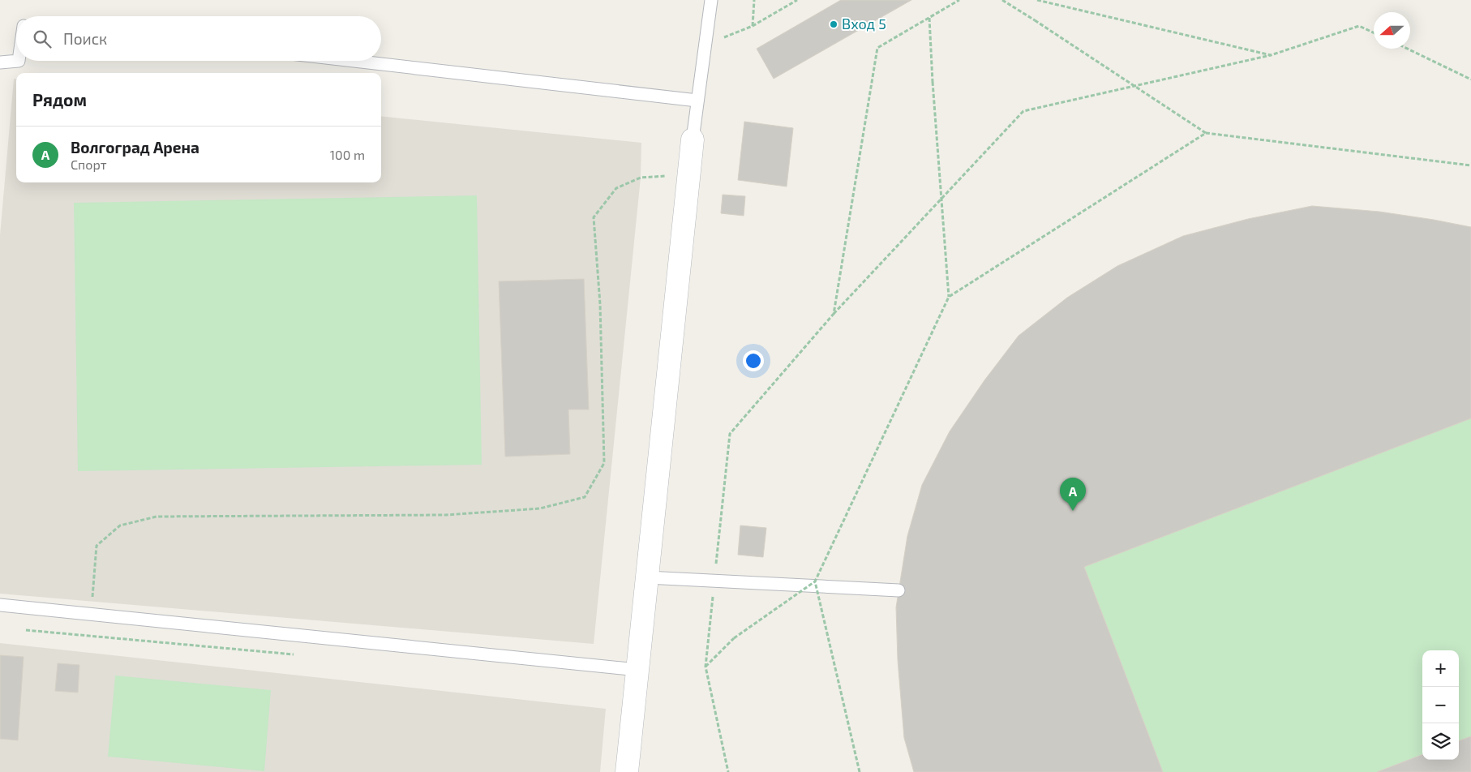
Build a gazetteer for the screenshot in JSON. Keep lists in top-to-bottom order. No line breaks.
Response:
{"places":["Вход 5"],"north":"left","page":{"search":"Поиск","heading":"Рядом","list":[{"mark":"A","name":"Волгоград Арена","note":"Спорт","value":"100 m"}],"pins":"A","map_buttons":["+","−"]}}
